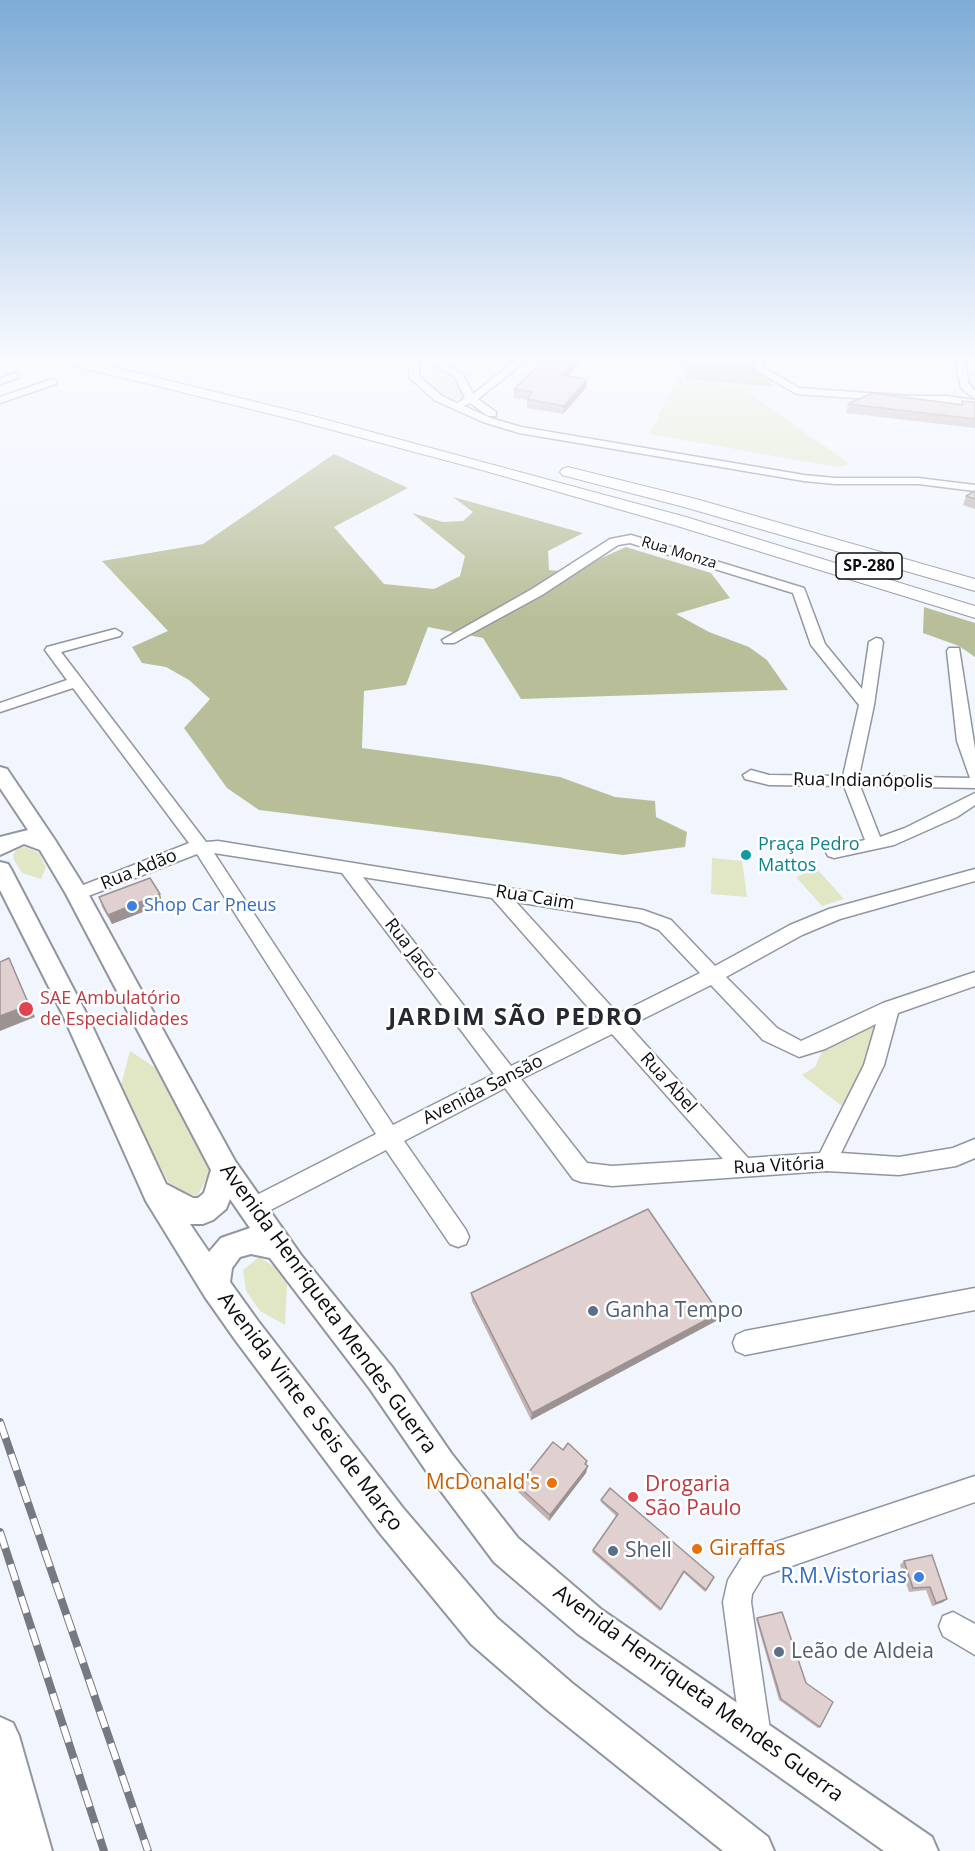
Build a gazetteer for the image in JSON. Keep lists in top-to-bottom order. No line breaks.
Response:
{"streets":{"highway":["SP-280"],"main road":["Avenida Henriqueta Mendes Guerra","Avenida Vinte e Seis de Março"],"street":["Rua Monza","Rua Indianópolis","Rua Adão","Rua Caim","Rua Jacó","Rua Abel","Avenida Sansão","Rua Vitória"]},"crossings":[["Rua Adão","Rua Caim"],["Rua Adão","Avenida Henriqueta Mendes Guerra"],["Rua Caim","Rua Jacó"],["Rua Caim","Rua Abel"],["Rua Caim","Avenida Sansão"],["Rua Jacó","Avenida Sansão"],["Rua Jacó","Rua Vitória"],["Rua Abel","Avenida Sansão"],["Rua Abel","Rua Vitória"],["Avenida Sansão","Avenida Henriqueta Mendes Guerra"]],"districts":["JARDIM SÃO PEDRO"],"places":["Praça Pedro Mattos","Shop Car Pneus","SAE Ambulatório de Especialidades","Ganha Tempo","McDonald's","Drogaria São Paulo","Giraffas","Shell","R.M.Vistorias","Leão de Aldeia"]}
